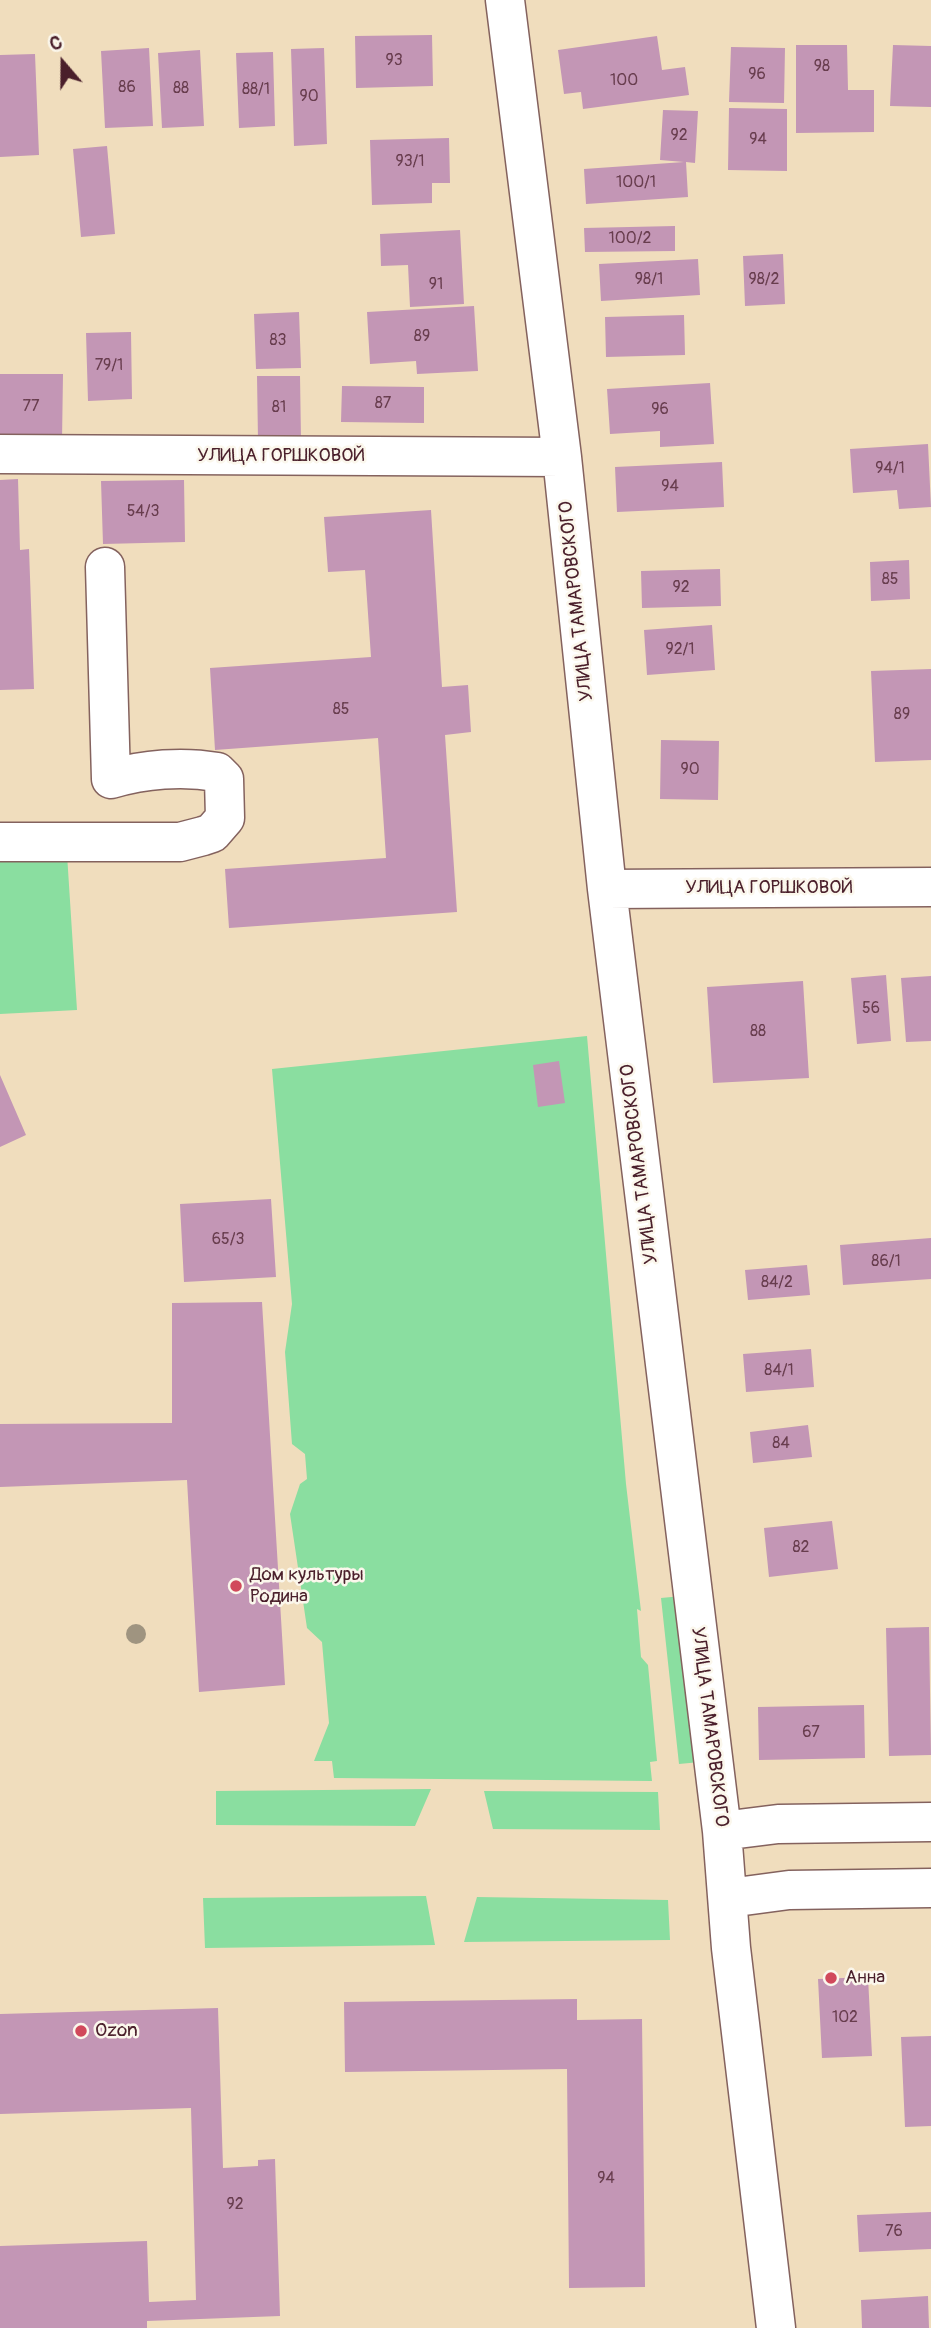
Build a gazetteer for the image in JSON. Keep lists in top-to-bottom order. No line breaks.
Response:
{"streets":{"street":["УЛИЦА ГОРШКОВОЙ","УЛИЦА ТАМАРОВСКОГО"]},"crossings":[["УЛИЦА ГОРШКОВОЙ","УЛИЦА ТАМАРОВСКОГО"]],"places":["Дом культуры Родина","Анна","Ozon"],"house_numbers":["93","98","96","100","86","88","88/1","90","92","94","93/1","100/1","100/2","98/1","98/2","91","89","83","79/1","87","77","81","96","94/1","94","54/3","85","92","92/1","85","89","90","56","88","65/3","86/1","84/2","84/1","84","82","67","102","94","92","76"],"north":"top"}
